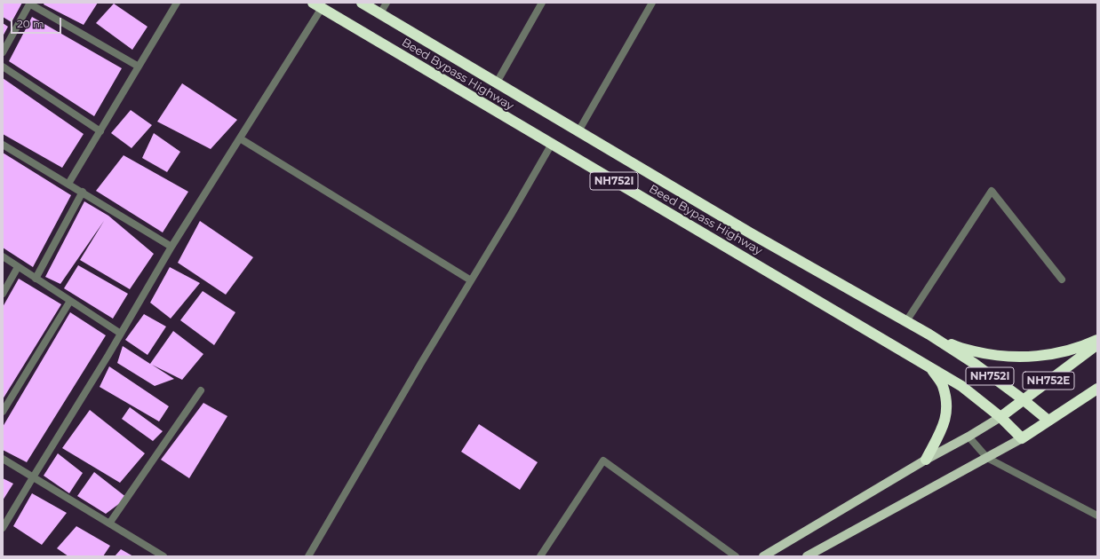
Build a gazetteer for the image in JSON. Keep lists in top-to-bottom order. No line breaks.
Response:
{"streets":{"highway":["Beed Bypass Highway","NH752I","NH752E"]},"crossings":[["Beed Bypass Highway","NH752I"],["Beed Bypass Highway","NH752E"]],"scale_bar":"20 m"}
